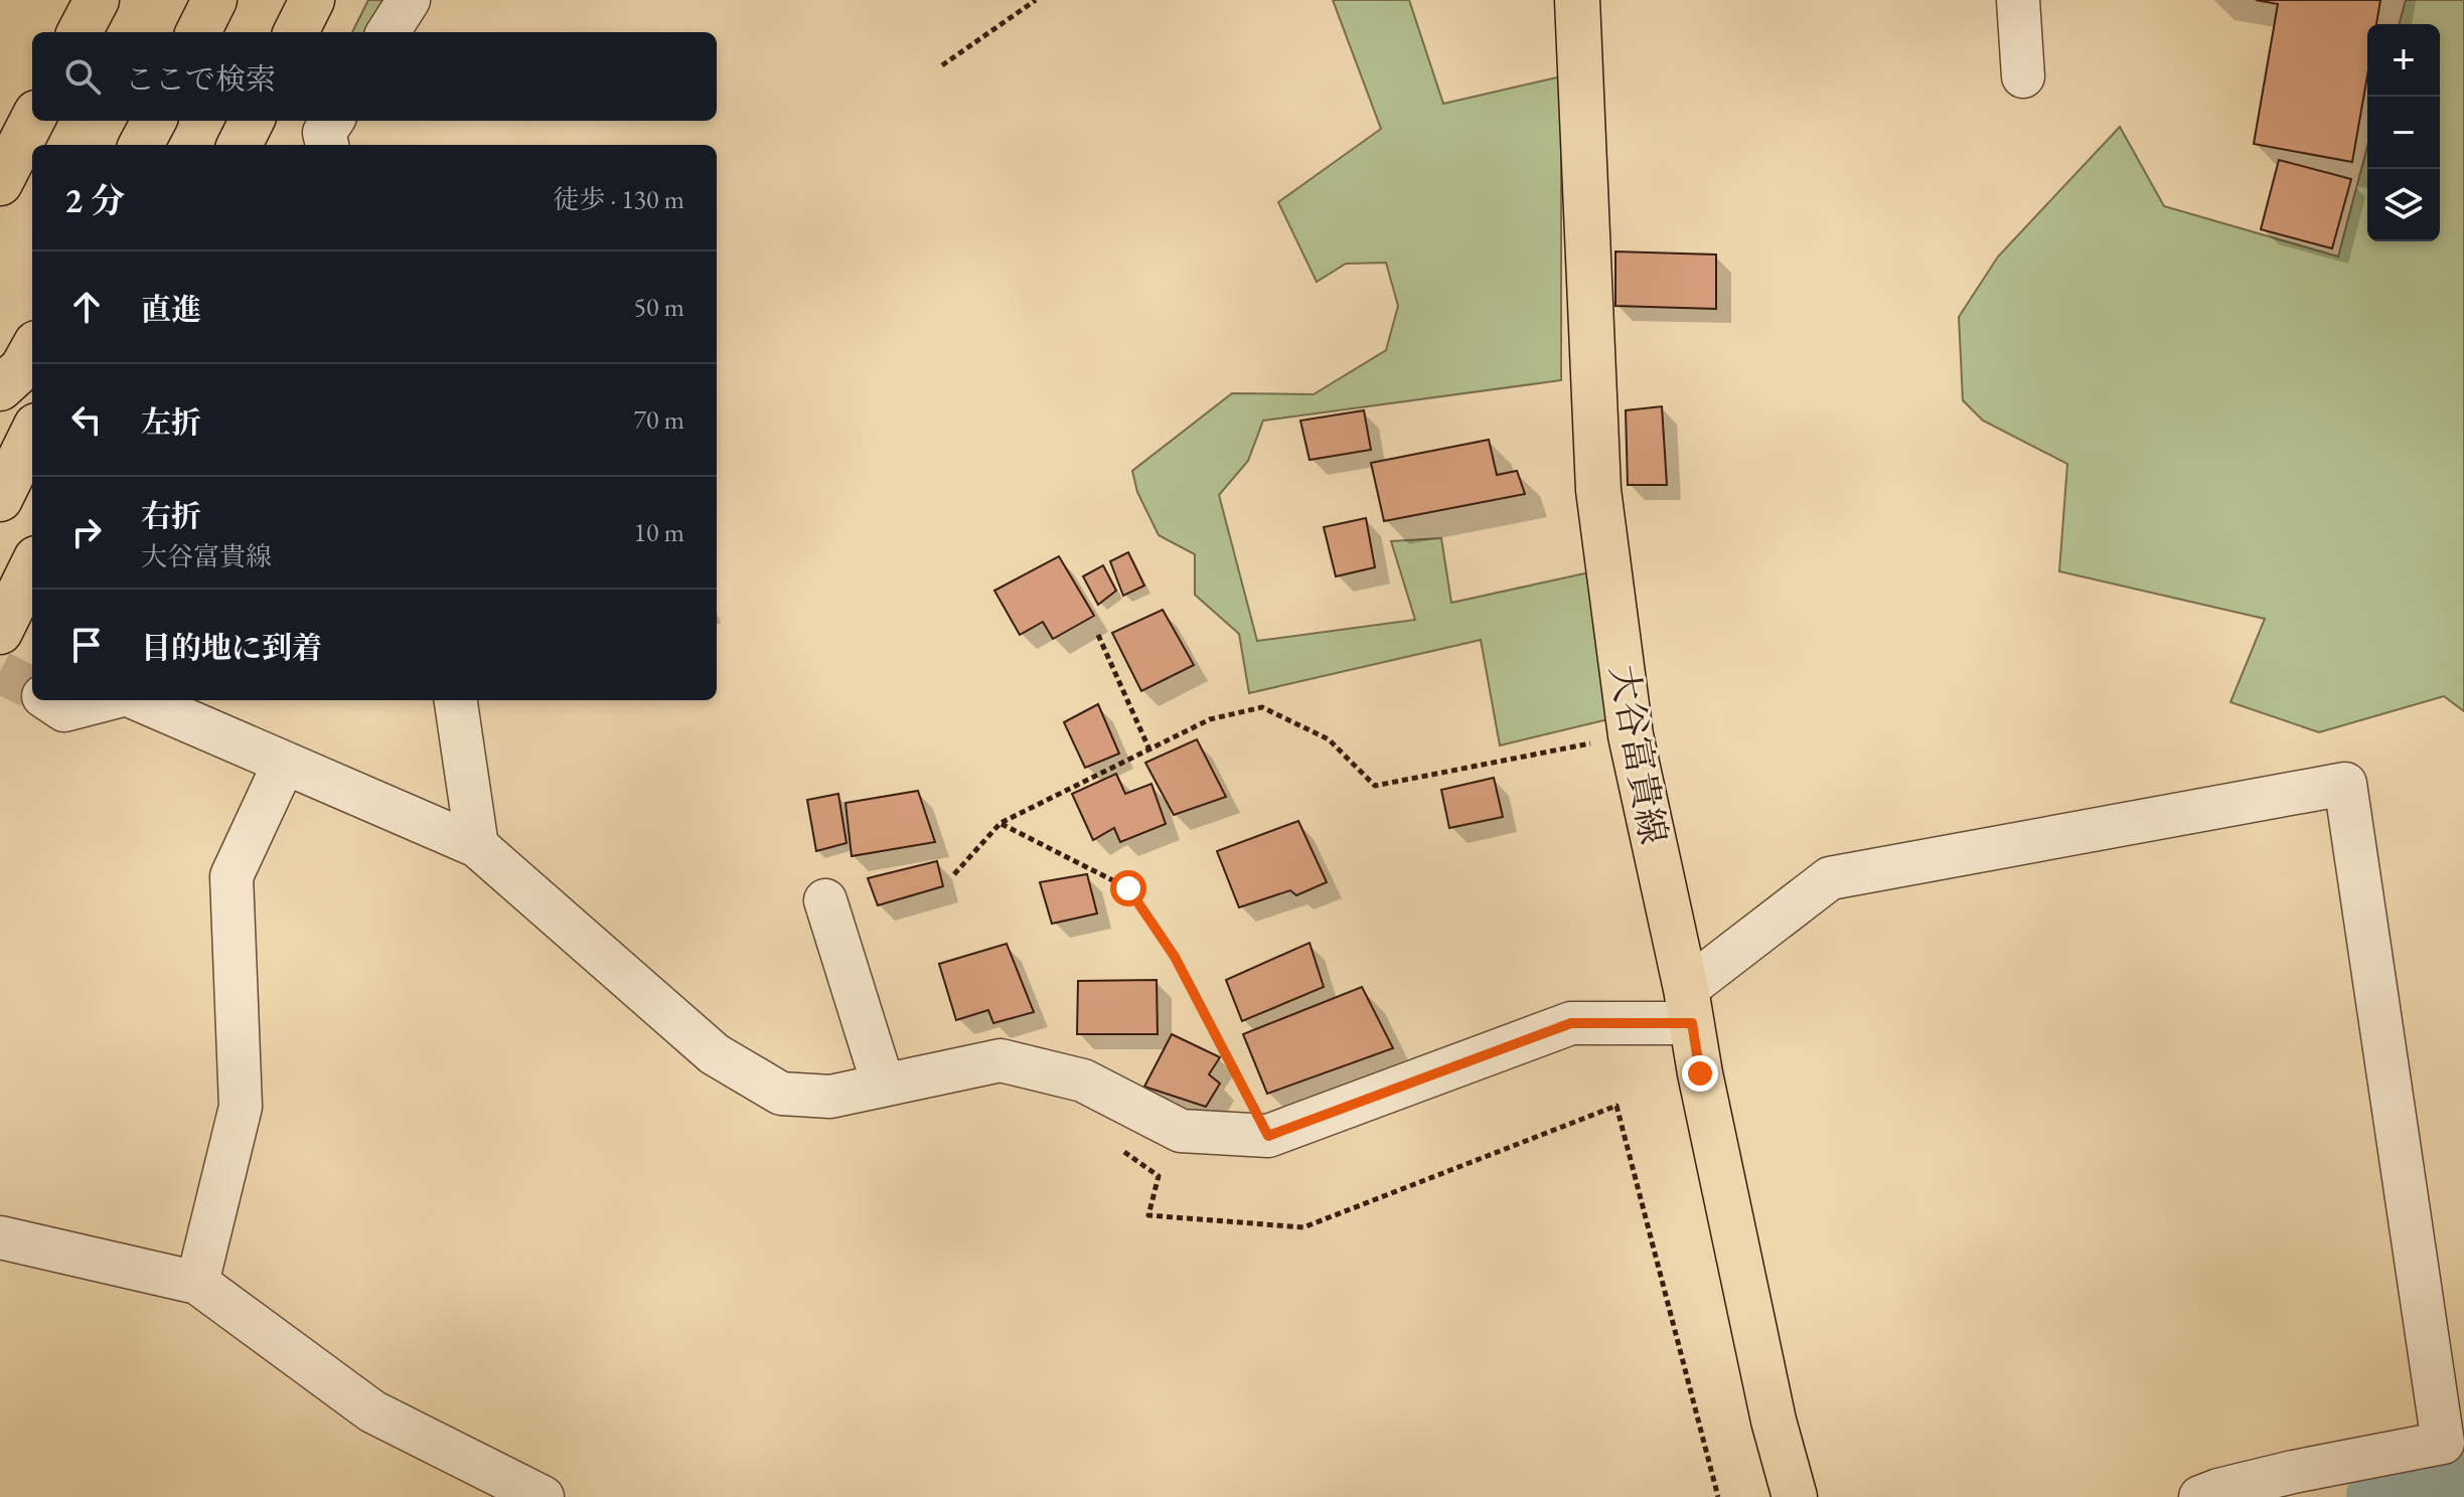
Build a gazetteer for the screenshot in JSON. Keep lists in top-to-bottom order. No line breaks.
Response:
{"streets":{"main road":["大谷富貴線"]},"page":{"map_buttons":["+","−"],"search":"ここで検索","heading":["2 分","徒歩 · 130 m"],"list":[["直進","50 m"],["左折","70 m"],["右折","大谷富貴線","10 m"],"目的地に到着"]}}
